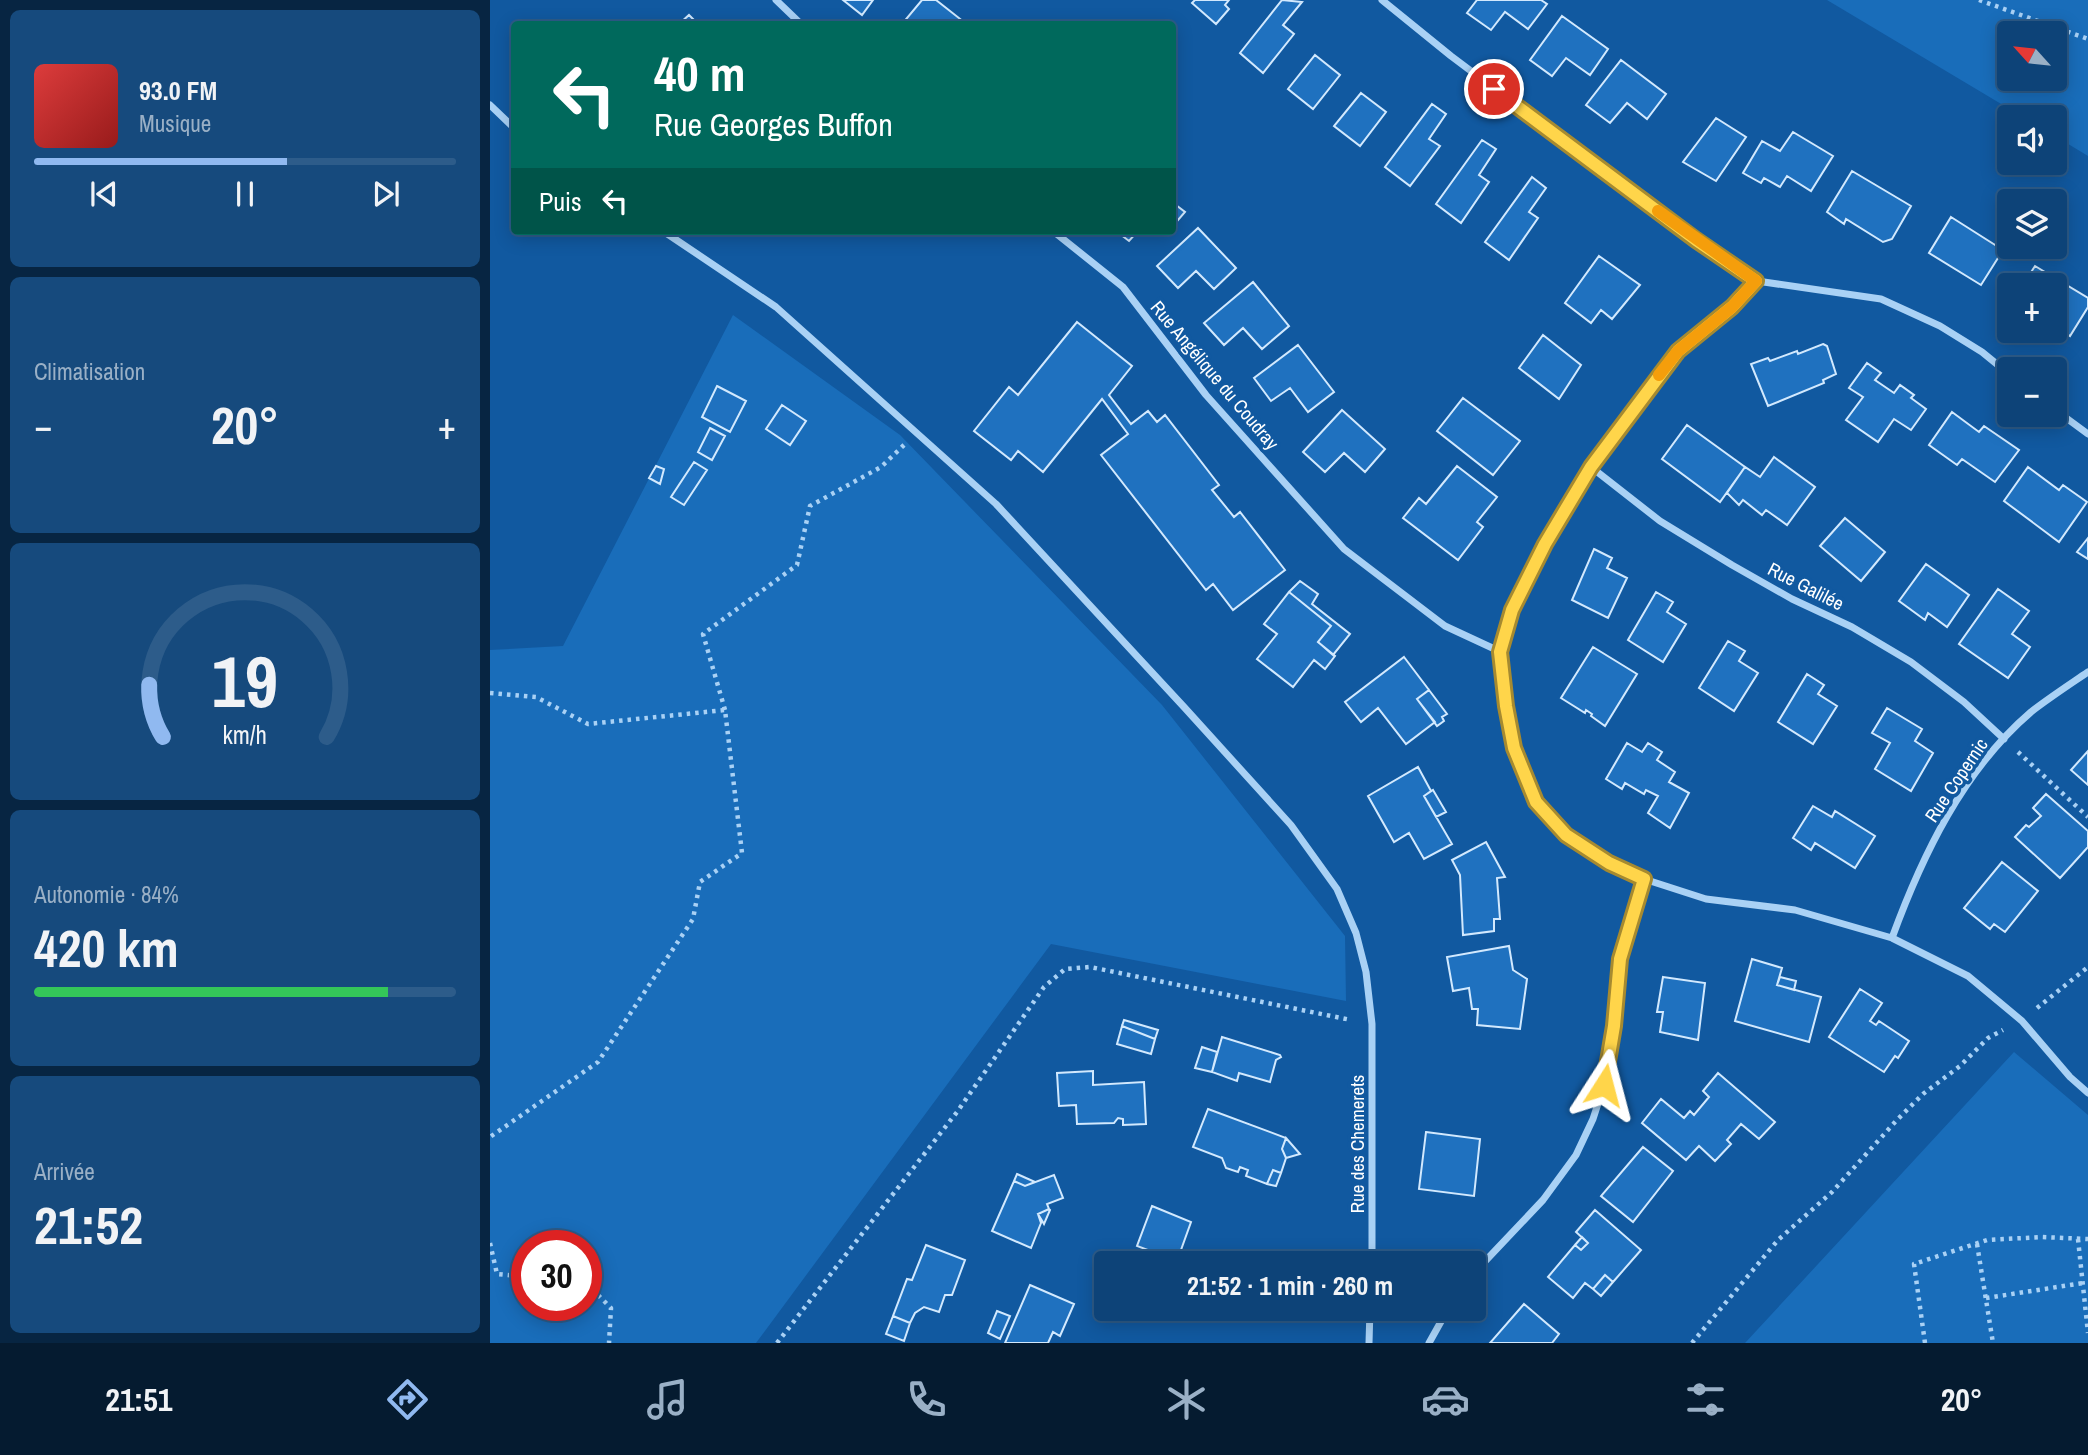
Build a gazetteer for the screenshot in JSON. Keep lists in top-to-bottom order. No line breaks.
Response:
{"streets":{"street":["Rue Angélique du Coudray","Rue Galilée","Rue Copernic","Rue des Chemerets"]},"crossings":[["Rue Galilée","Rue Copernic"]],"north":"top left","page":{"map_buttons":["+","−"],"turn":["40 m","Rue Georges Buffon"],"song":["93.0 FM","Musique"],"then":"Puis","tile":["Climatisation",["Autonomie · 84%","420 km"],["Arrivée","21:52"]],"heat":["−","20°","+"],"limit":"30","trip":"21:52 · 1 min · 260 m","tabs":["21:51","20°"],"gauge":["19","km/h"]}}
